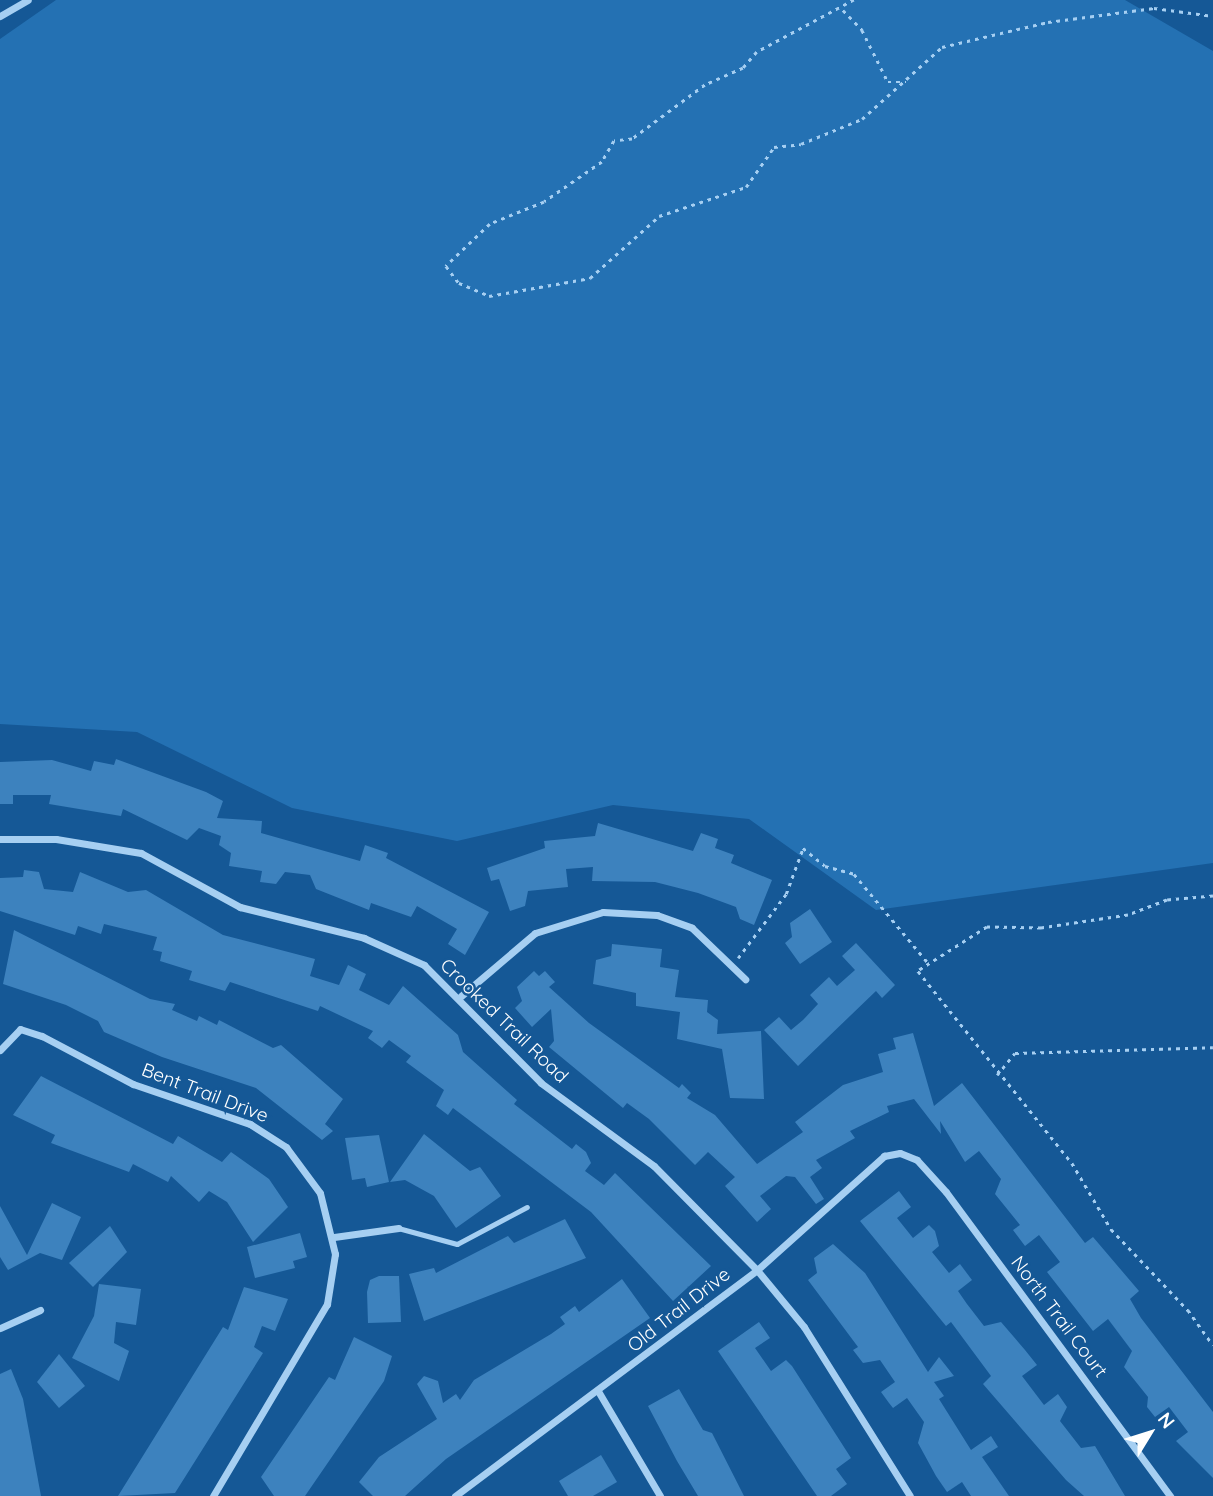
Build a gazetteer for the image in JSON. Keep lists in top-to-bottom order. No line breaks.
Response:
{"streets":{"street":["Crooked Trail Road","Bent Trail Drive","Old Trail Drive","North Trail Court"]},"crossings":[["Crooked Trail Road","Old Trail Drive"],["Old Trail Drive","North Trail Court"]],"north":"top right"}
